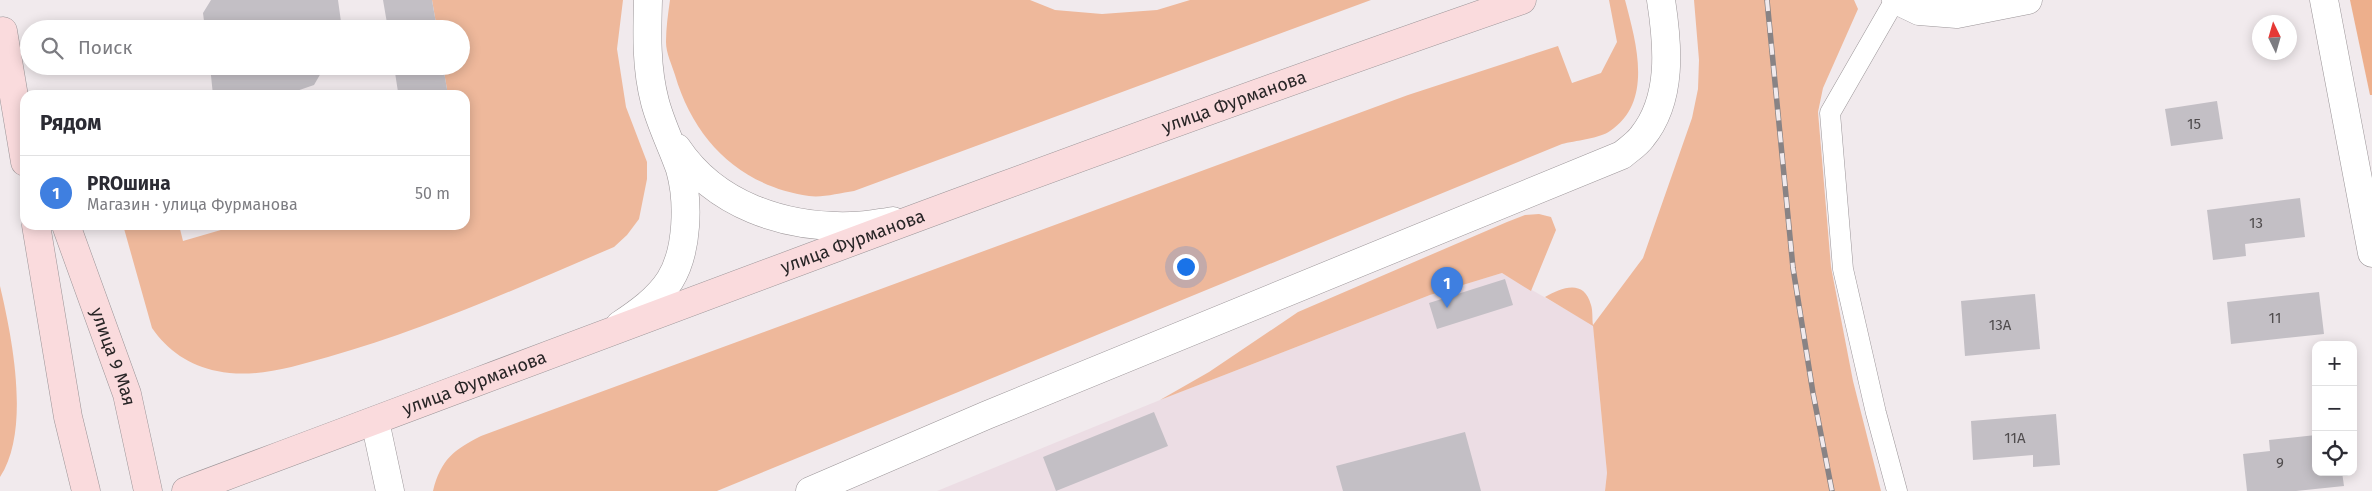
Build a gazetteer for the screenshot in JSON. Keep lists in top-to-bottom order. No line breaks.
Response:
{"streets":{"main road":["улица Фурманова","улица 9 Мая"]},"house_numbers":["15","13","11","13А","11А","9"],"north":"top","page":{"search":"Поиск","heading":"Рядом","list":[{"mark":"1","name":"PROшина","note":"Магазин · улица Фурманова","value":"50 m"}],"pins":"1","map_buttons":["+","−"]}}
